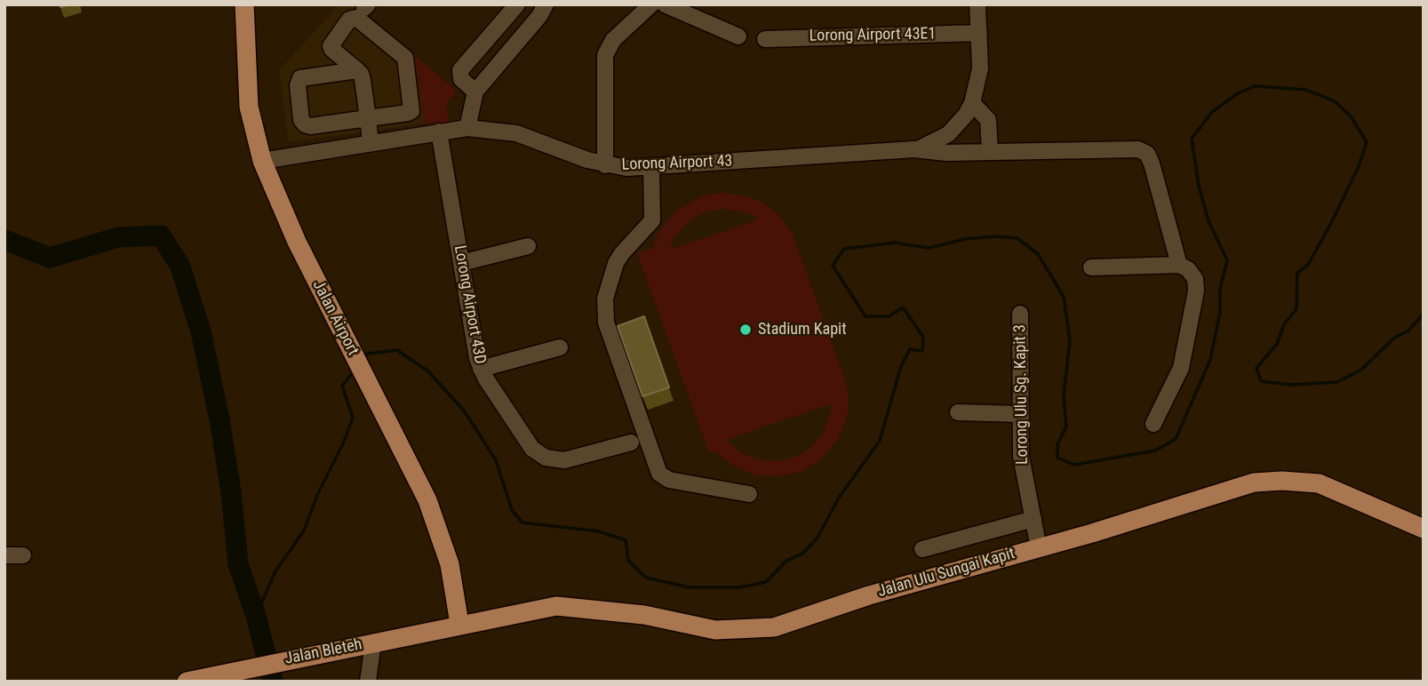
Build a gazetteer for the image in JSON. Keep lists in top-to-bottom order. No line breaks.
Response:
{"streets":{"main road":["Jalan Airport","Jalan Ulu Sungai Kapit","Jalan Bleteh"],"street":["Lorong Airport 43E1","Lorong Airport 43","Lorong Airport 43D","Lorong Ulu Sg. Kapit 3"]},"crossings":[["Lorong Airport 43","Lorong Airport 43D"],["Lorong Airport 43","Jalan Airport"],["Jalan Airport","Jalan Ulu Sungai Kapit"],["Jalan Airport","Jalan Bleteh"],["Lorong Ulu Sg. Kapit 3","Jalan Ulu Sungai Kapit"],["Jalan Ulu Sungai Kapit","Jalan Bleteh"]],"places":["Stadium Kapit"]}
